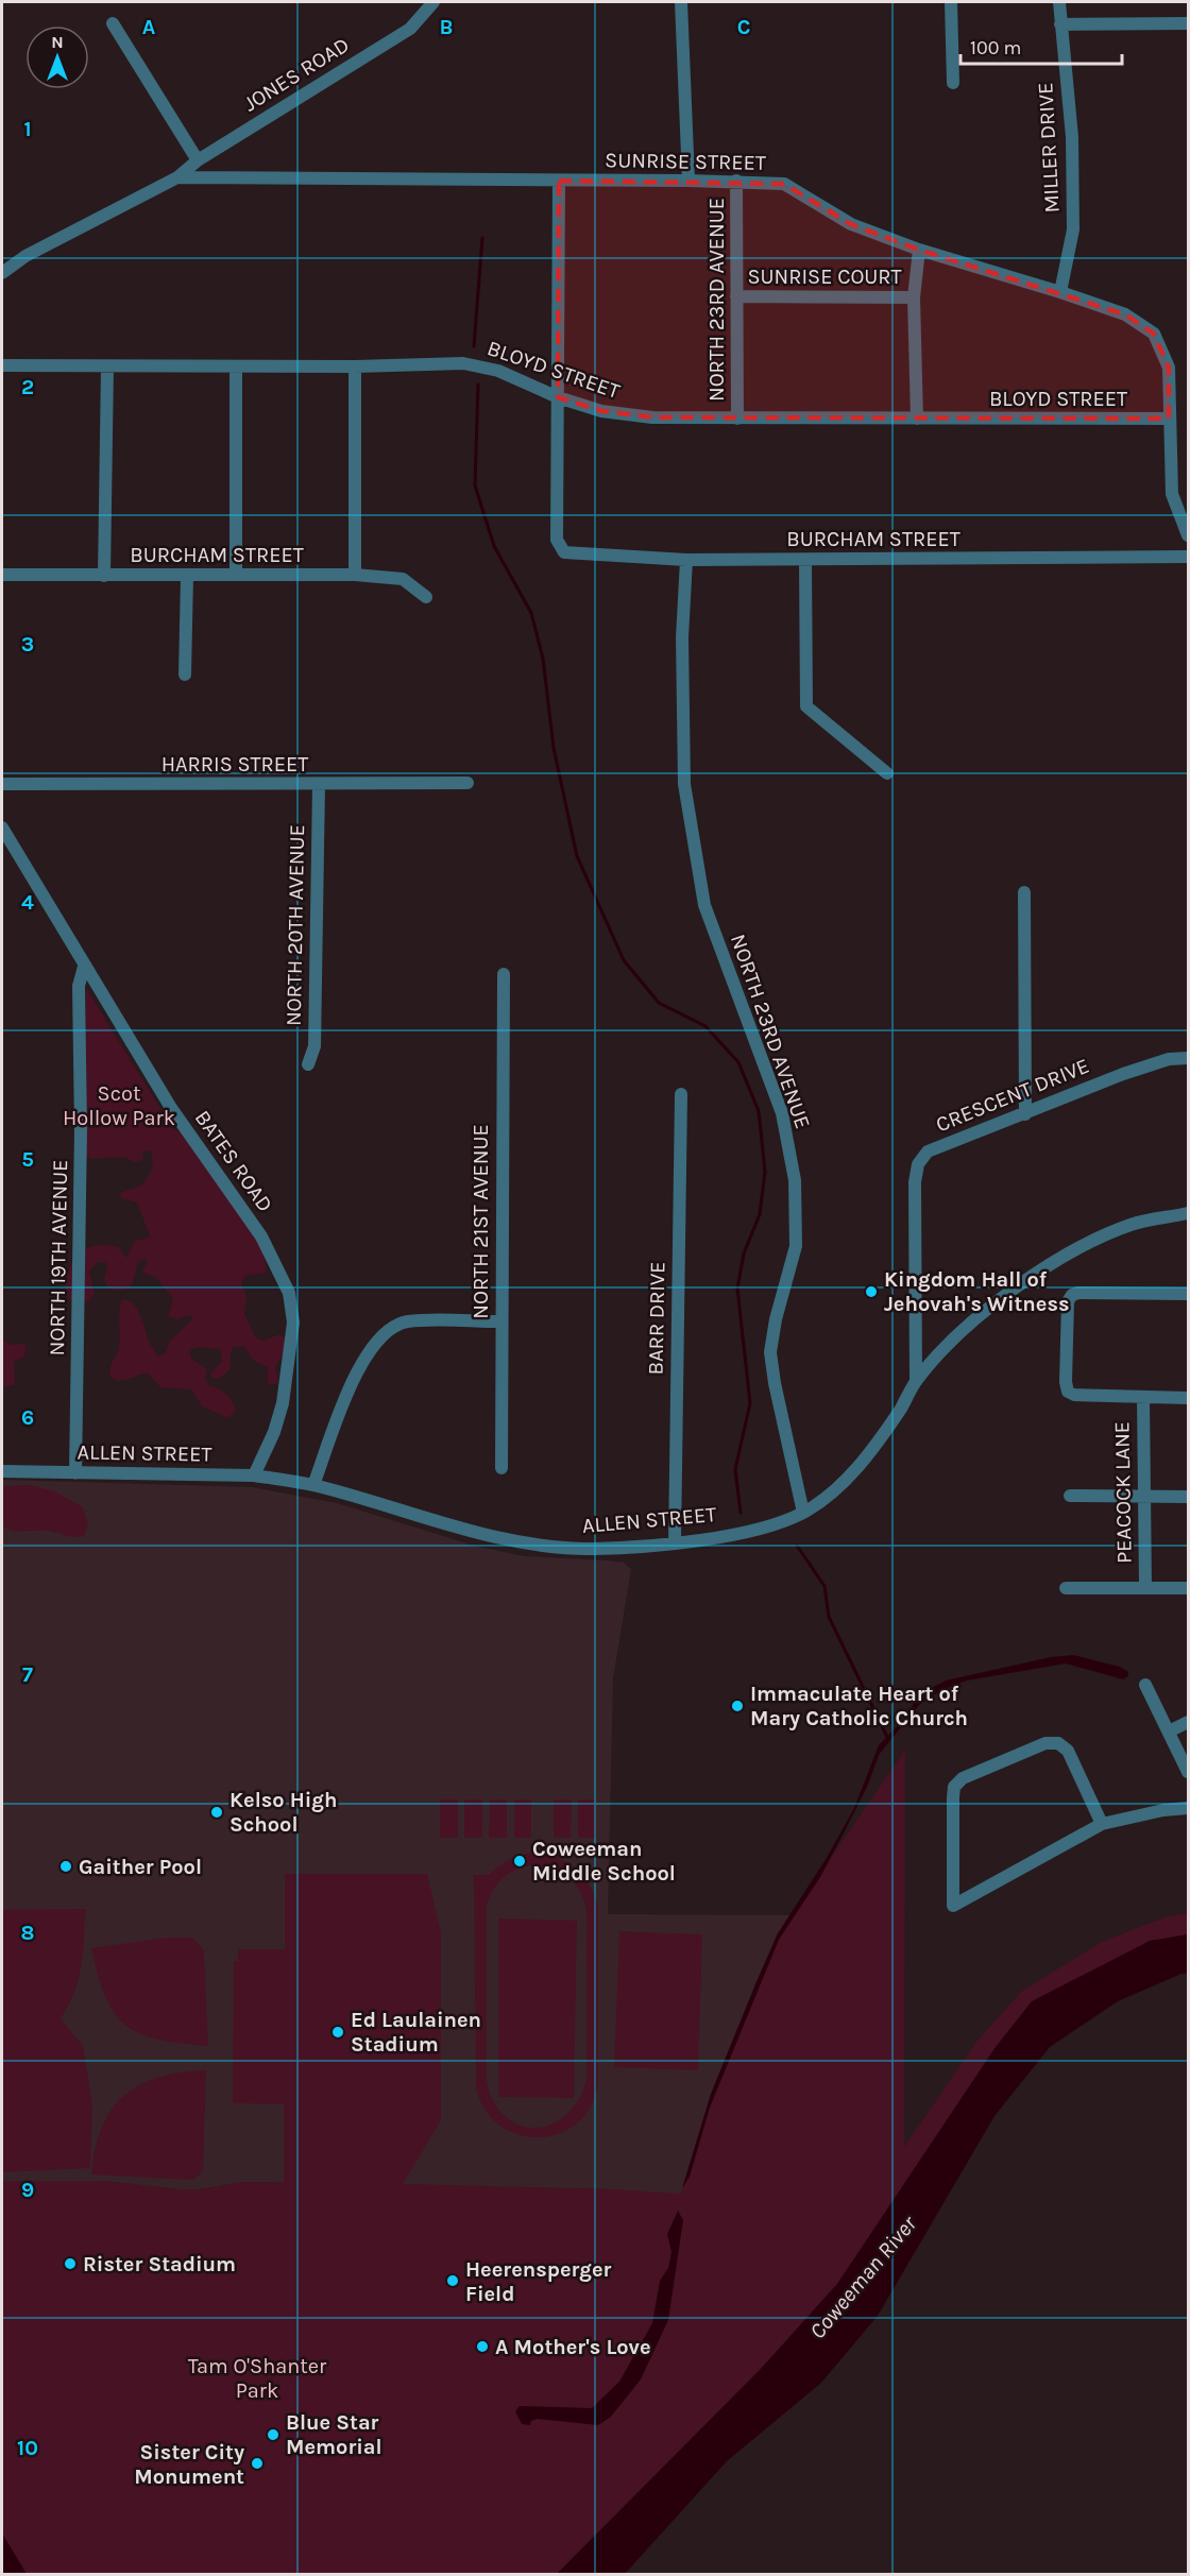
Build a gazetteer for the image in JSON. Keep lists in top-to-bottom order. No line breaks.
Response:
{"streets":{"street":["JONES ROAD","MILLER DRIVE","SUNRISE STREET","SUNRISE COURT","NORTH 23RD AVENUE","BLOYD STREET","BURCHAM STREET","HARRIS STREET","NORTH 20TH AVENUE","CRESCENT DRIVE","BATES ROAD","NORTH 21ST AVENUE","NORTH 19TH AVENUE","BARR DRIVE","ALLEN STREET","PEACOCK LANE"]},"crossings":[["JONES ROAD","SUNRISE STREET"],["MILLER DRIVE","SUNRISE STREET"],["SUNRISE STREET","NORTH 23RD AVENUE"],["SUNRISE STREET","BLOYD STREET"],["SUNRISE COURT","NORTH 23RD AVENUE"],["NORTH 23RD AVENUE","BLOYD STREET"],["NORTH 23RD AVENUE","BURCHAM STREET"],["NORTH 23RD AVENUE","ALLEN STREET"],["BLOYD STREET","BURCHAM STREET"],["HARRIS STREET","NORTH 20TH AVENUE"],["CRESCENT DRIVE","ALLEN STREET"],["BATES ROAD","NORTH 19TH AVENUE"],["BATES ROAD","ALLEN STREET"],["NORTH 19TH AVENUE","ALLEN STREET"],["BARR DRIVE","ALLEN STREET"]],"water":["Coweeman River"],"parks":["Scot Hollow Park","Tam O'Shanter Park"],"places":["Kingdom Hall of Jehovah's Witness","Immaculate Heart of Mary Catholic Church","Kelso High School","Coweeman Middle School","Gaither Pool","Ed Laulainen Stadium","Rister Stadium","Heerensperger Field","A Mother's Love","Blue Star Memorial","Sister City Monument"],"scale_bar":"100 m","north":"top","grid":{"columns":["A","B","C"],"rows":["1","2","3","4","5","6","7","8","9","10"]}}
